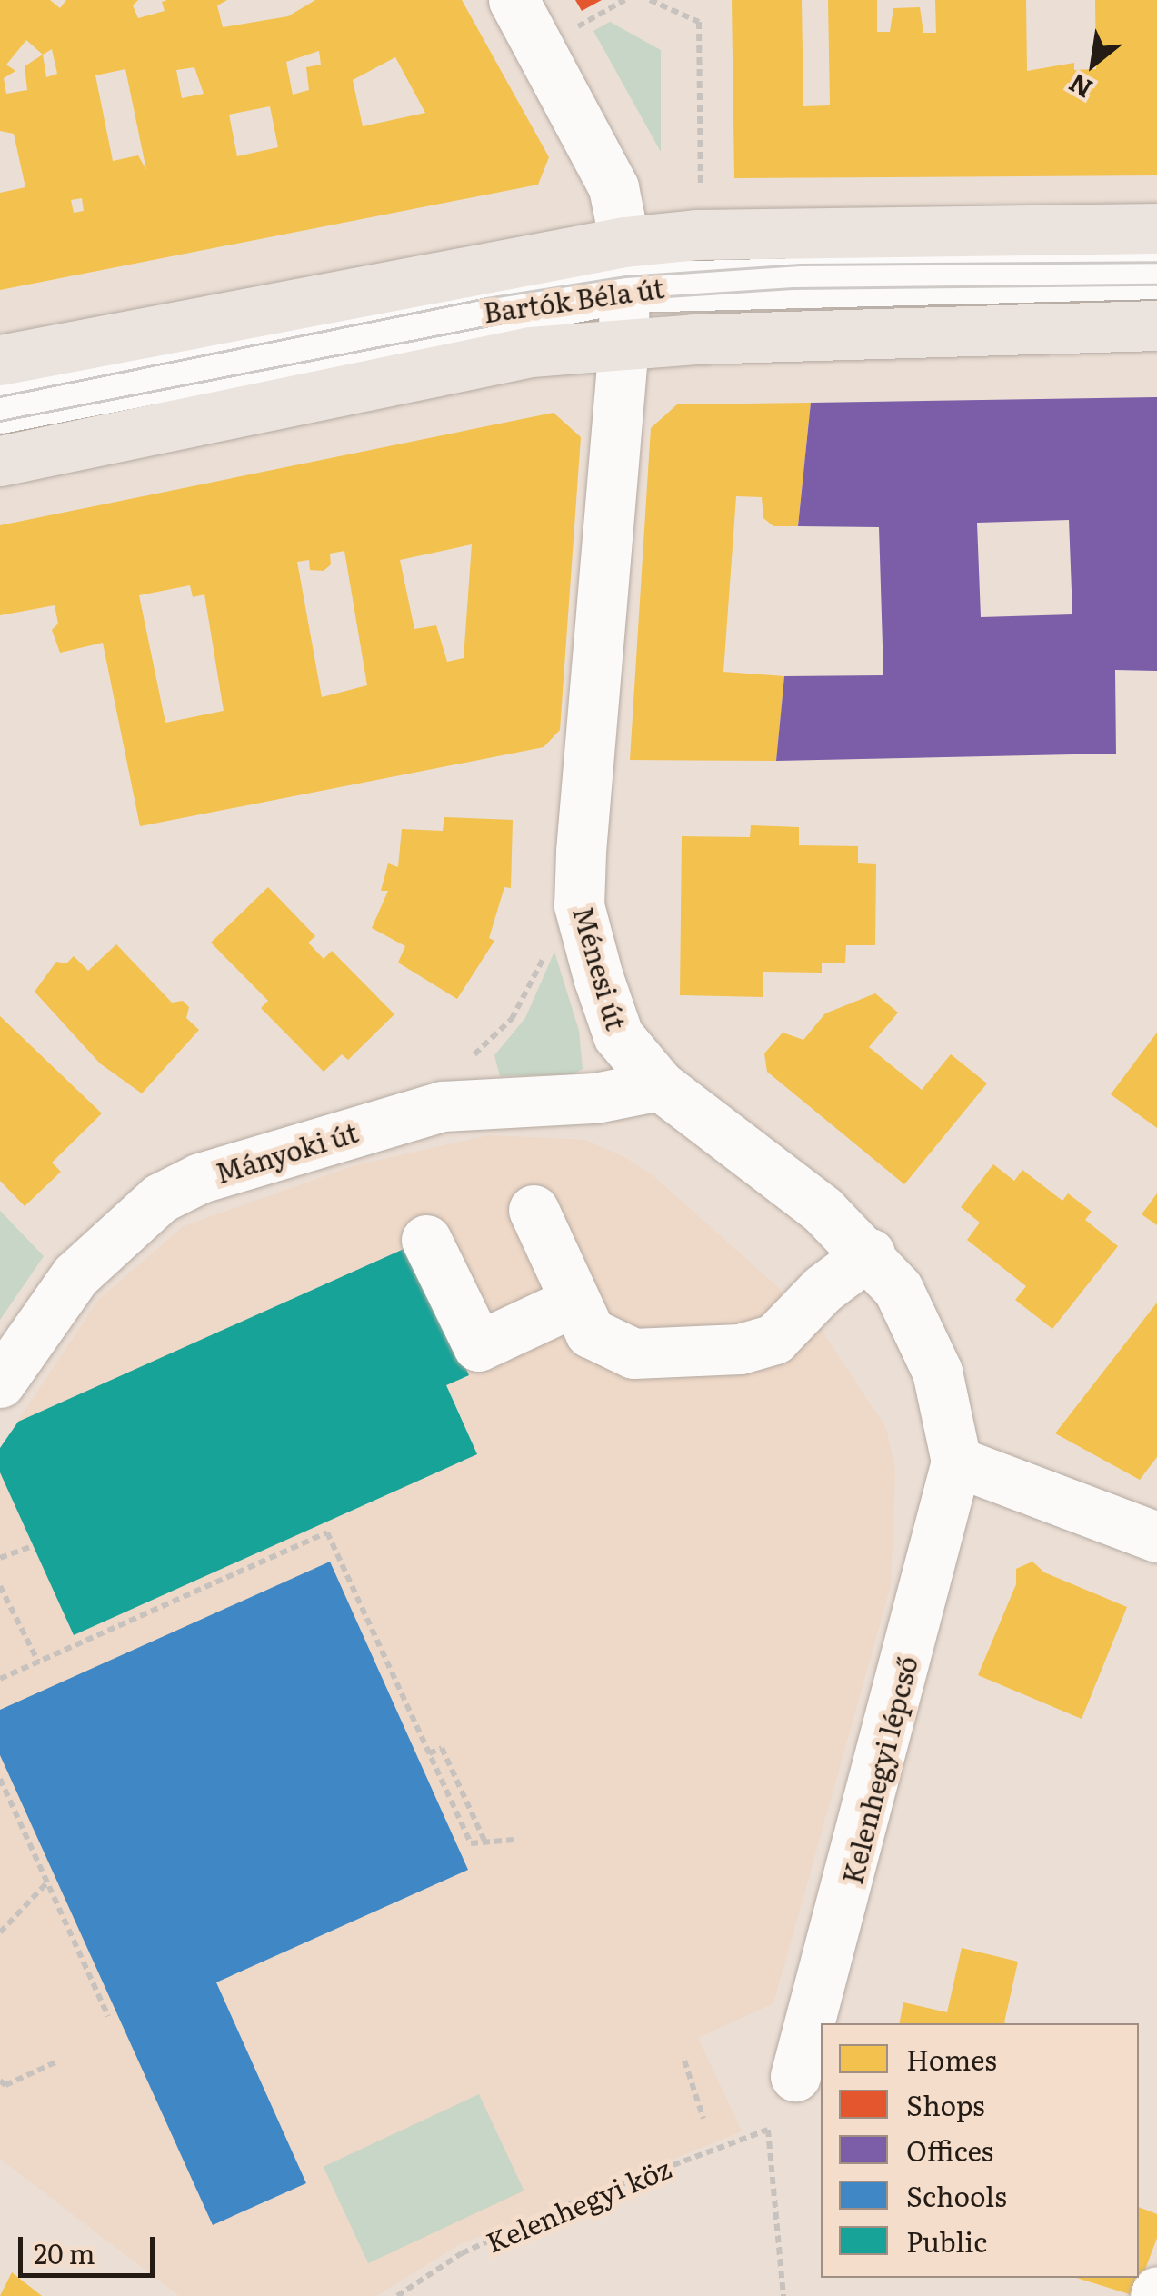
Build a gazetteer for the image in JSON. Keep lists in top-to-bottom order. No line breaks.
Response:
{"streets":{"main road":["Bartók Béla út"],"street":["Ménesi út","Mányoki út","Kelenhegyi lépcső"],"path":["Kelenhegyi köz"]},"crossings":[["Bartók Béla út","Ménesi út"],["Ménesi út","Mányoki út"],["Ménesi út","Kelenhegyi lépcső"]],"legend":["Homes","Shops","Offices","Schools","Public"],"scale_bar":"20 m","north":"bottom left"}
